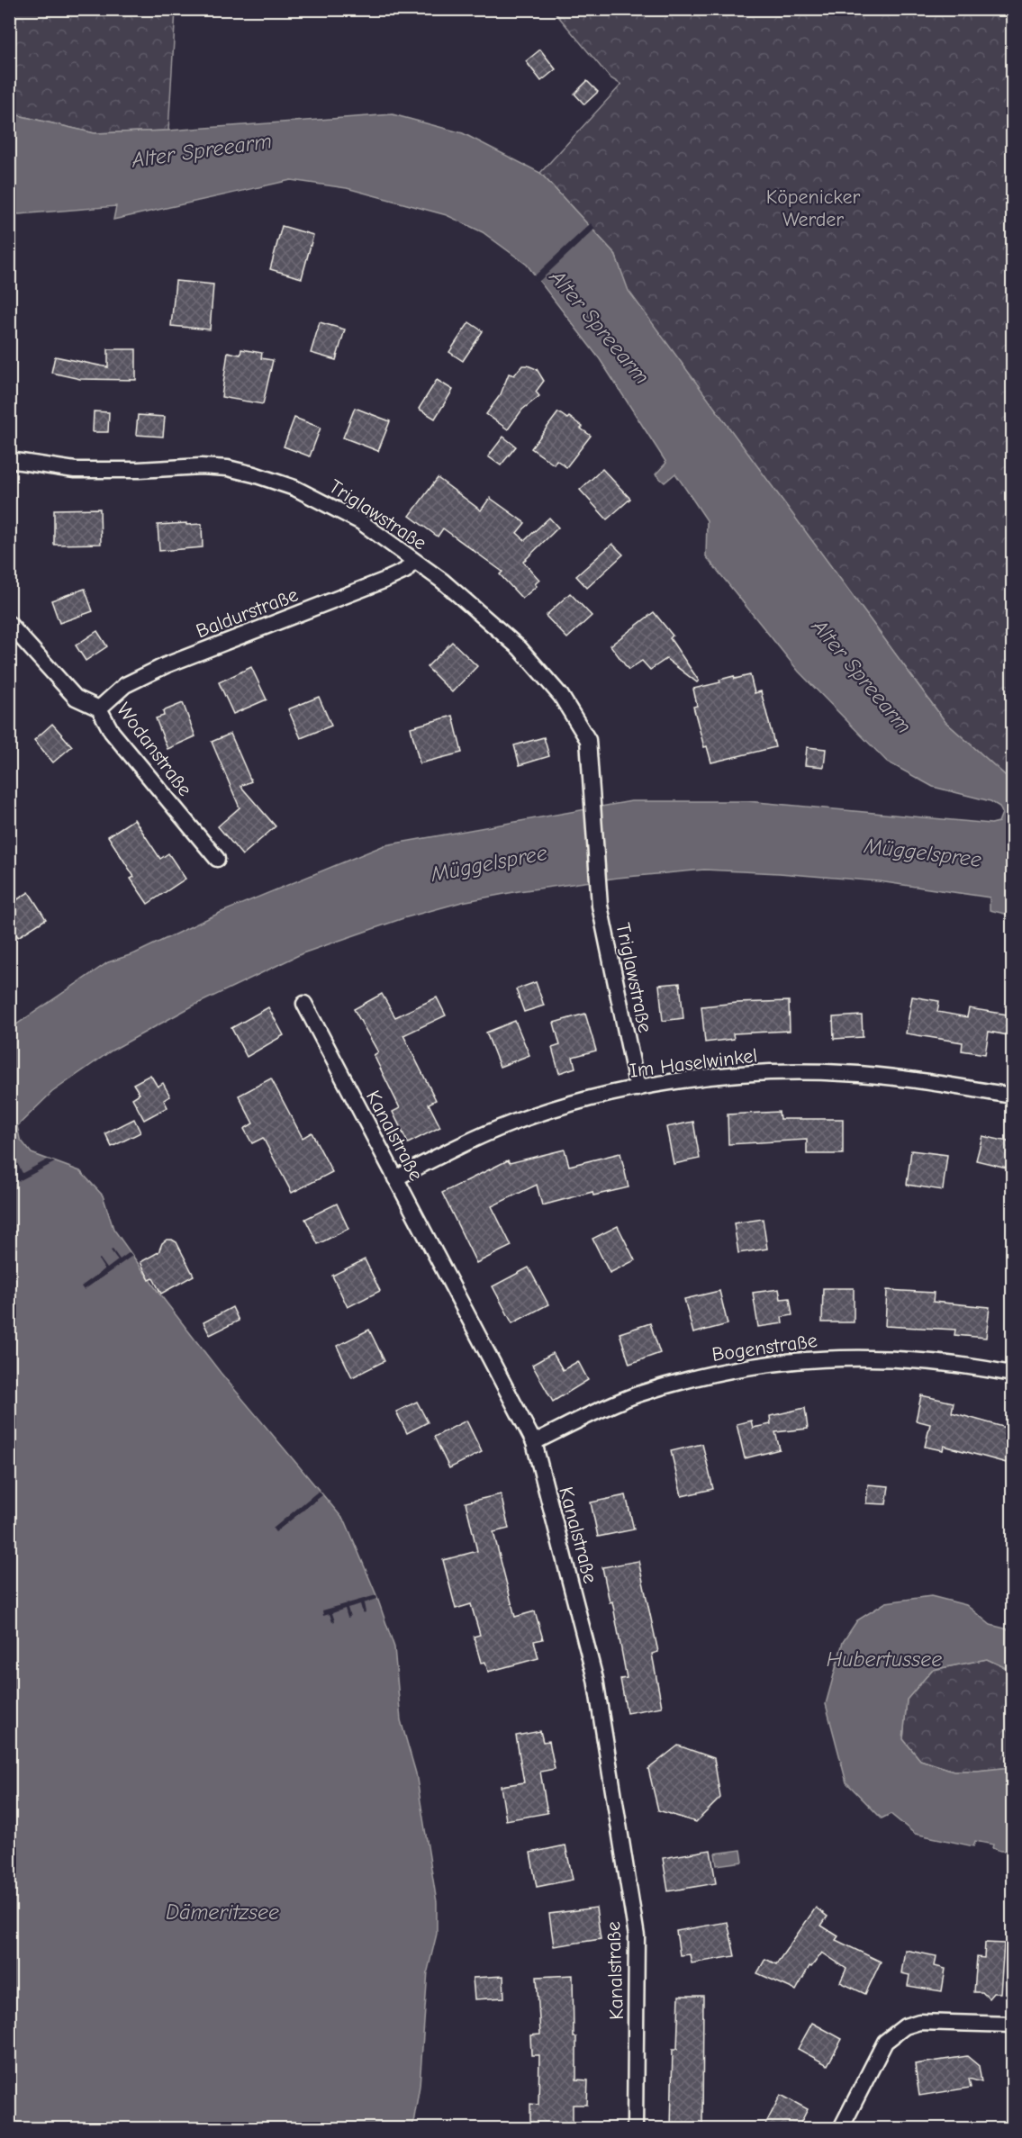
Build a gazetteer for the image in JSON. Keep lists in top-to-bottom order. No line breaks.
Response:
{"streets":{"street":["Triglawstraße","Baldurstraße","Wodanstraße","Im Haselwinkel","Kanalstraße","Bogenstraße"]},"crossings":[["Triglawstraße","Baldurstraße"],["Triglawstraße","Im Haselwinkel"],["Baldurstraße","Wodanstraße"],["Im Haselwinkel","Kanalstraße"],["Kanalstraße","Bogenstraße"]],"water":["Alter Spreearm","Müggelspree","Hubertussee","Dämeritzsee"],"parks":["Köpenicker Werder"]}
